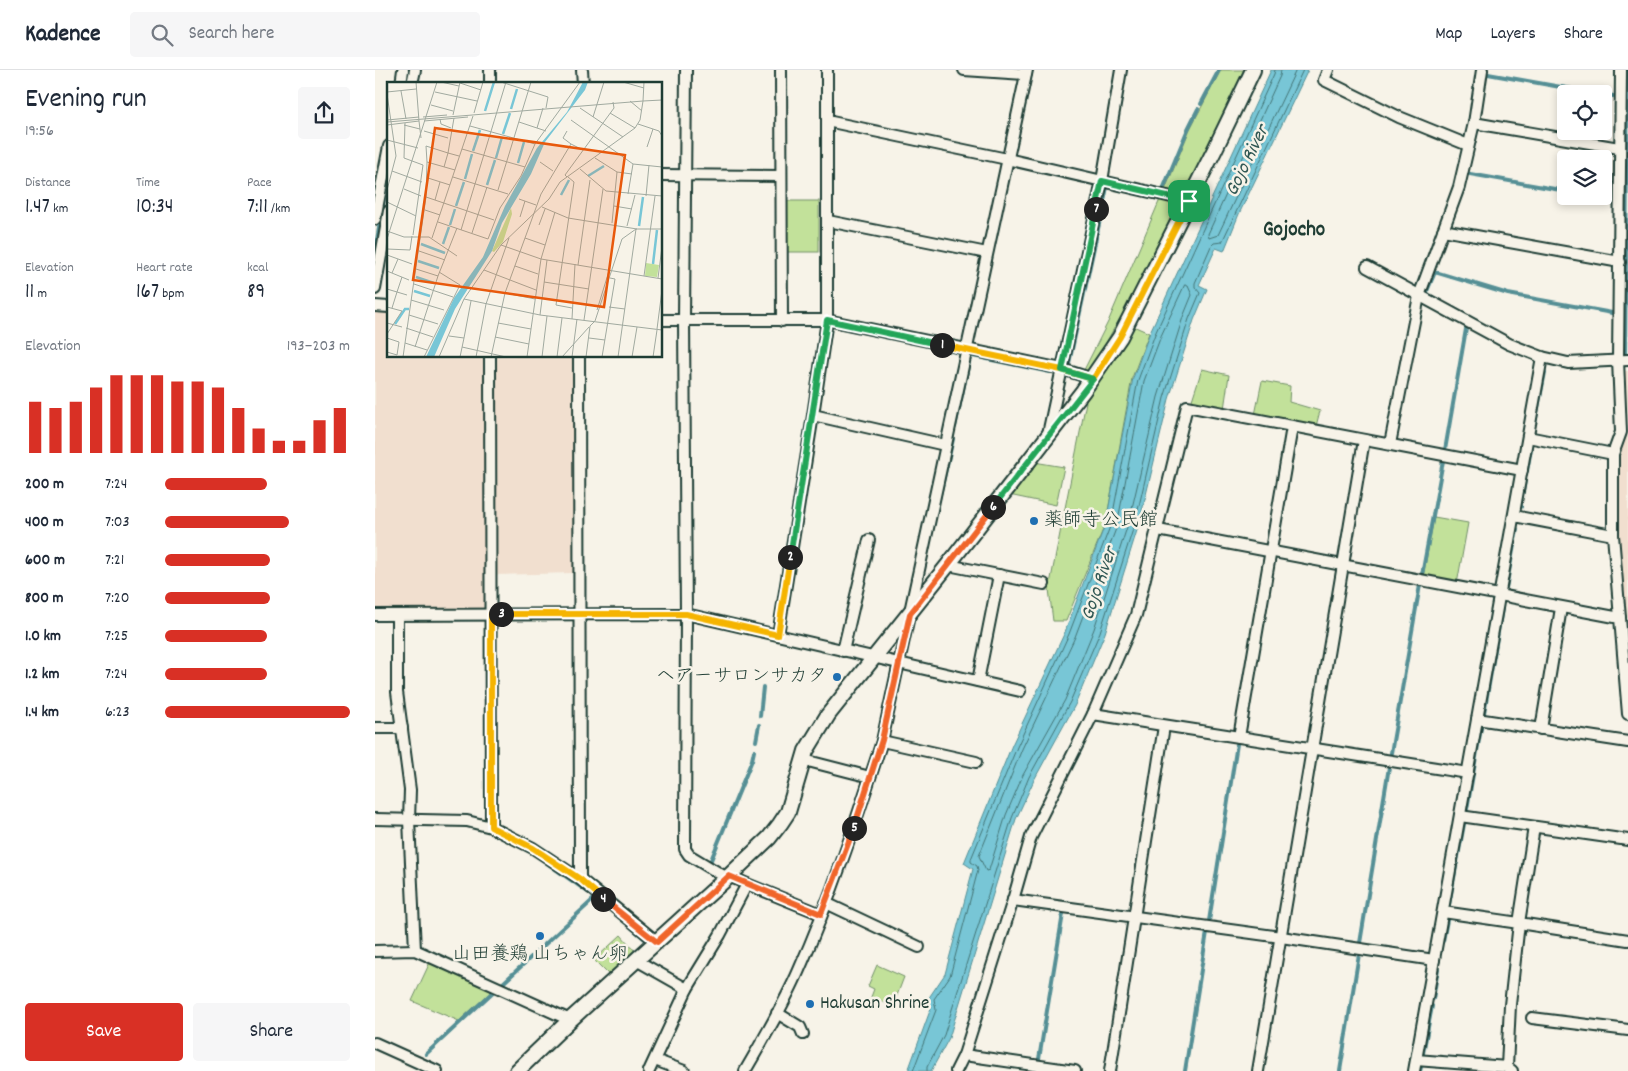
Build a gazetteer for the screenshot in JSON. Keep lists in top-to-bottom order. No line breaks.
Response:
{"districts":["Gojocho"],"water":["Gojo River"],"places":["薬師寺公民館","ヘアーサロンサカタ","山田養鶏 山ちゃん卵","Hakusan Shrine"],"page":{"header":"Kadence","search":"Search here","nav":["Map","Layers","Share"],"heading":["Evening run","19:56"],"stats":[["Distance","1.47 km"],["Time","10:34"],["Pace","7:11 /km"],["Elevation","11 m"],["Heart rate","167 bpm"],["kcal","89"]],"pins":["7","1","6","2","3","5","4"],"chart":["Elevation","193–203 m"],"list":[{"name":"200 m","note":"7:24"},{"name":"400 m","note":"7:03"},{"name":"600 m","note":"7:21"},{"name":"800 m","note":"7:20"},{"name":"1.0 km","note":"7:25"},{"name":"1.2 km","note":"7:24"},{"name":"1.4 km","note":"6:23"}],"buttons":["Save","Share"]}}
